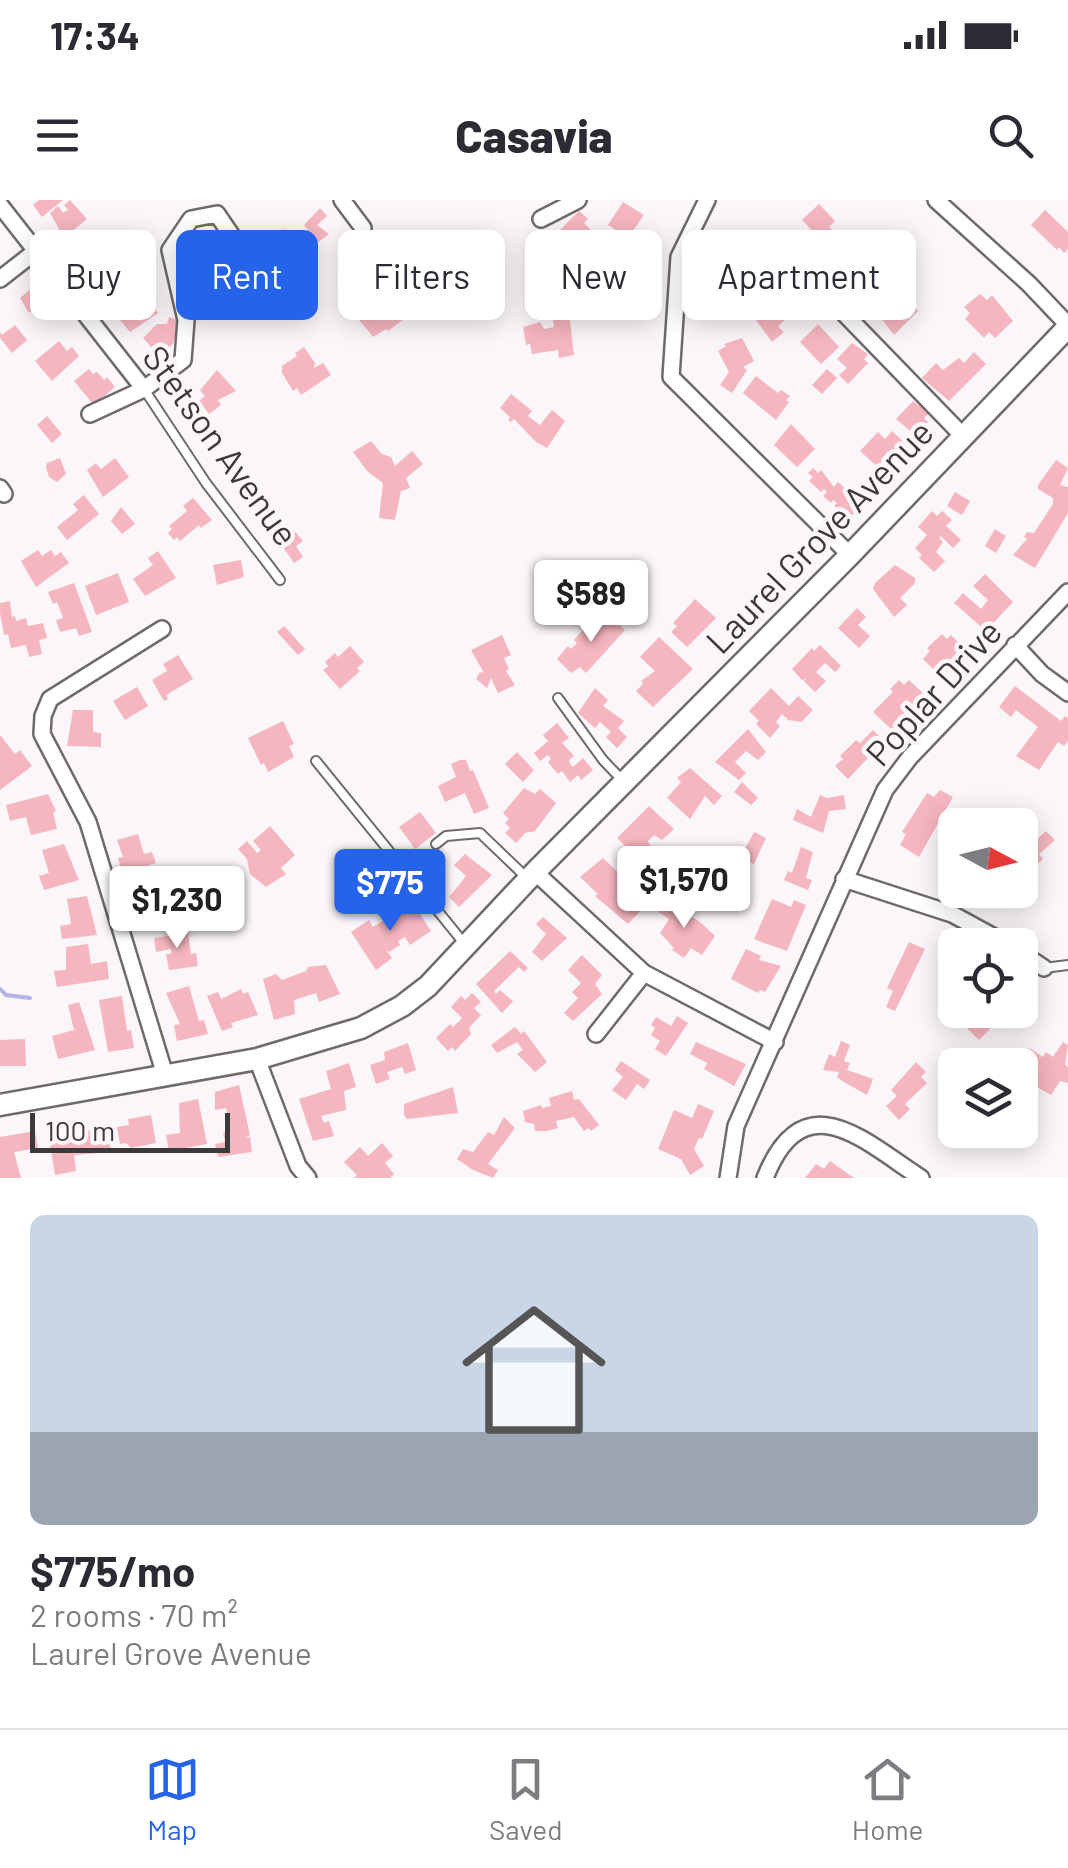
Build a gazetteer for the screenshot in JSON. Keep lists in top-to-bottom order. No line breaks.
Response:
{"streets":{"street":["Stetson Avenue","Laurel Grove Avenue","Poplar Drive"]},"scale_bar":"100 m","north":"right","page":{"status":"17:34","header":"Casavia","chip":["Buy","Rent","Filters","New","Apartment"],"price":["$589","$1,570","$775","$1,230"],"scale":"100 m","list":[{"name":"$775/mo","note":"2 rooms · 70 m² · Laurel Grove Avenue"}],"tabs":["Map","Saved","Home"]}}
